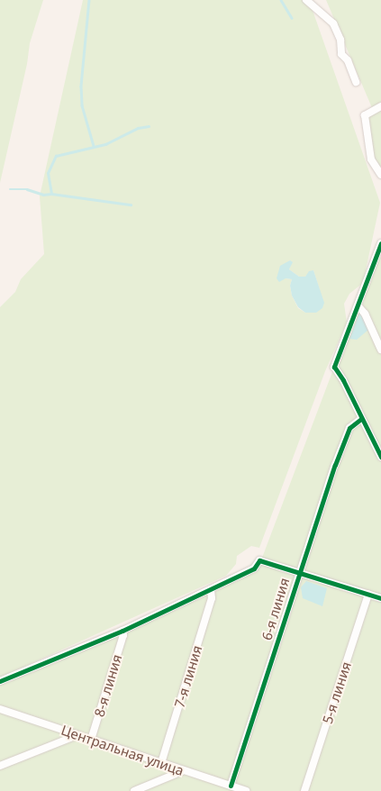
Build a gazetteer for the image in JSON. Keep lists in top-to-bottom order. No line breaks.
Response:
{"streets":{"street":["6-я линия","7-я линия","8-я линия","5-я линия","Центральная улица"]},"crossings":[["6-я линия","Центральная улица"],["7-я линия","Центральная улица"],["8-я линия","Центральная улица"]]}
